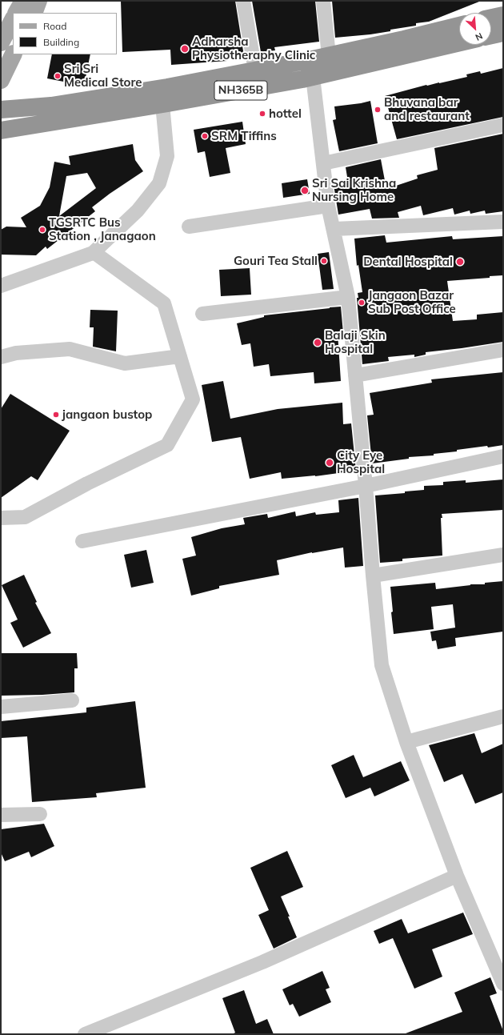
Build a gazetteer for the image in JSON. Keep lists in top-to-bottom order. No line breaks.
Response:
{"streets":{"highway":["NH365B"]},"places":["Adharsha Physiotheraphy Clinic","Sri Sri Medical Store","Bhuvana bar and restaurant","hottel","SRM Tiffins","Sri Sai Krishna Nursing Home","TGSRTC Bus Station , Janagaon","Gouri Tea Stall","Dental Hospital","Jangaon Bazar Sub Post Office","Balaji Skin Hospital","jangaon bustop","City Eye Hospital"],"legend":["Road","Building"],"north":"bottom right"}
